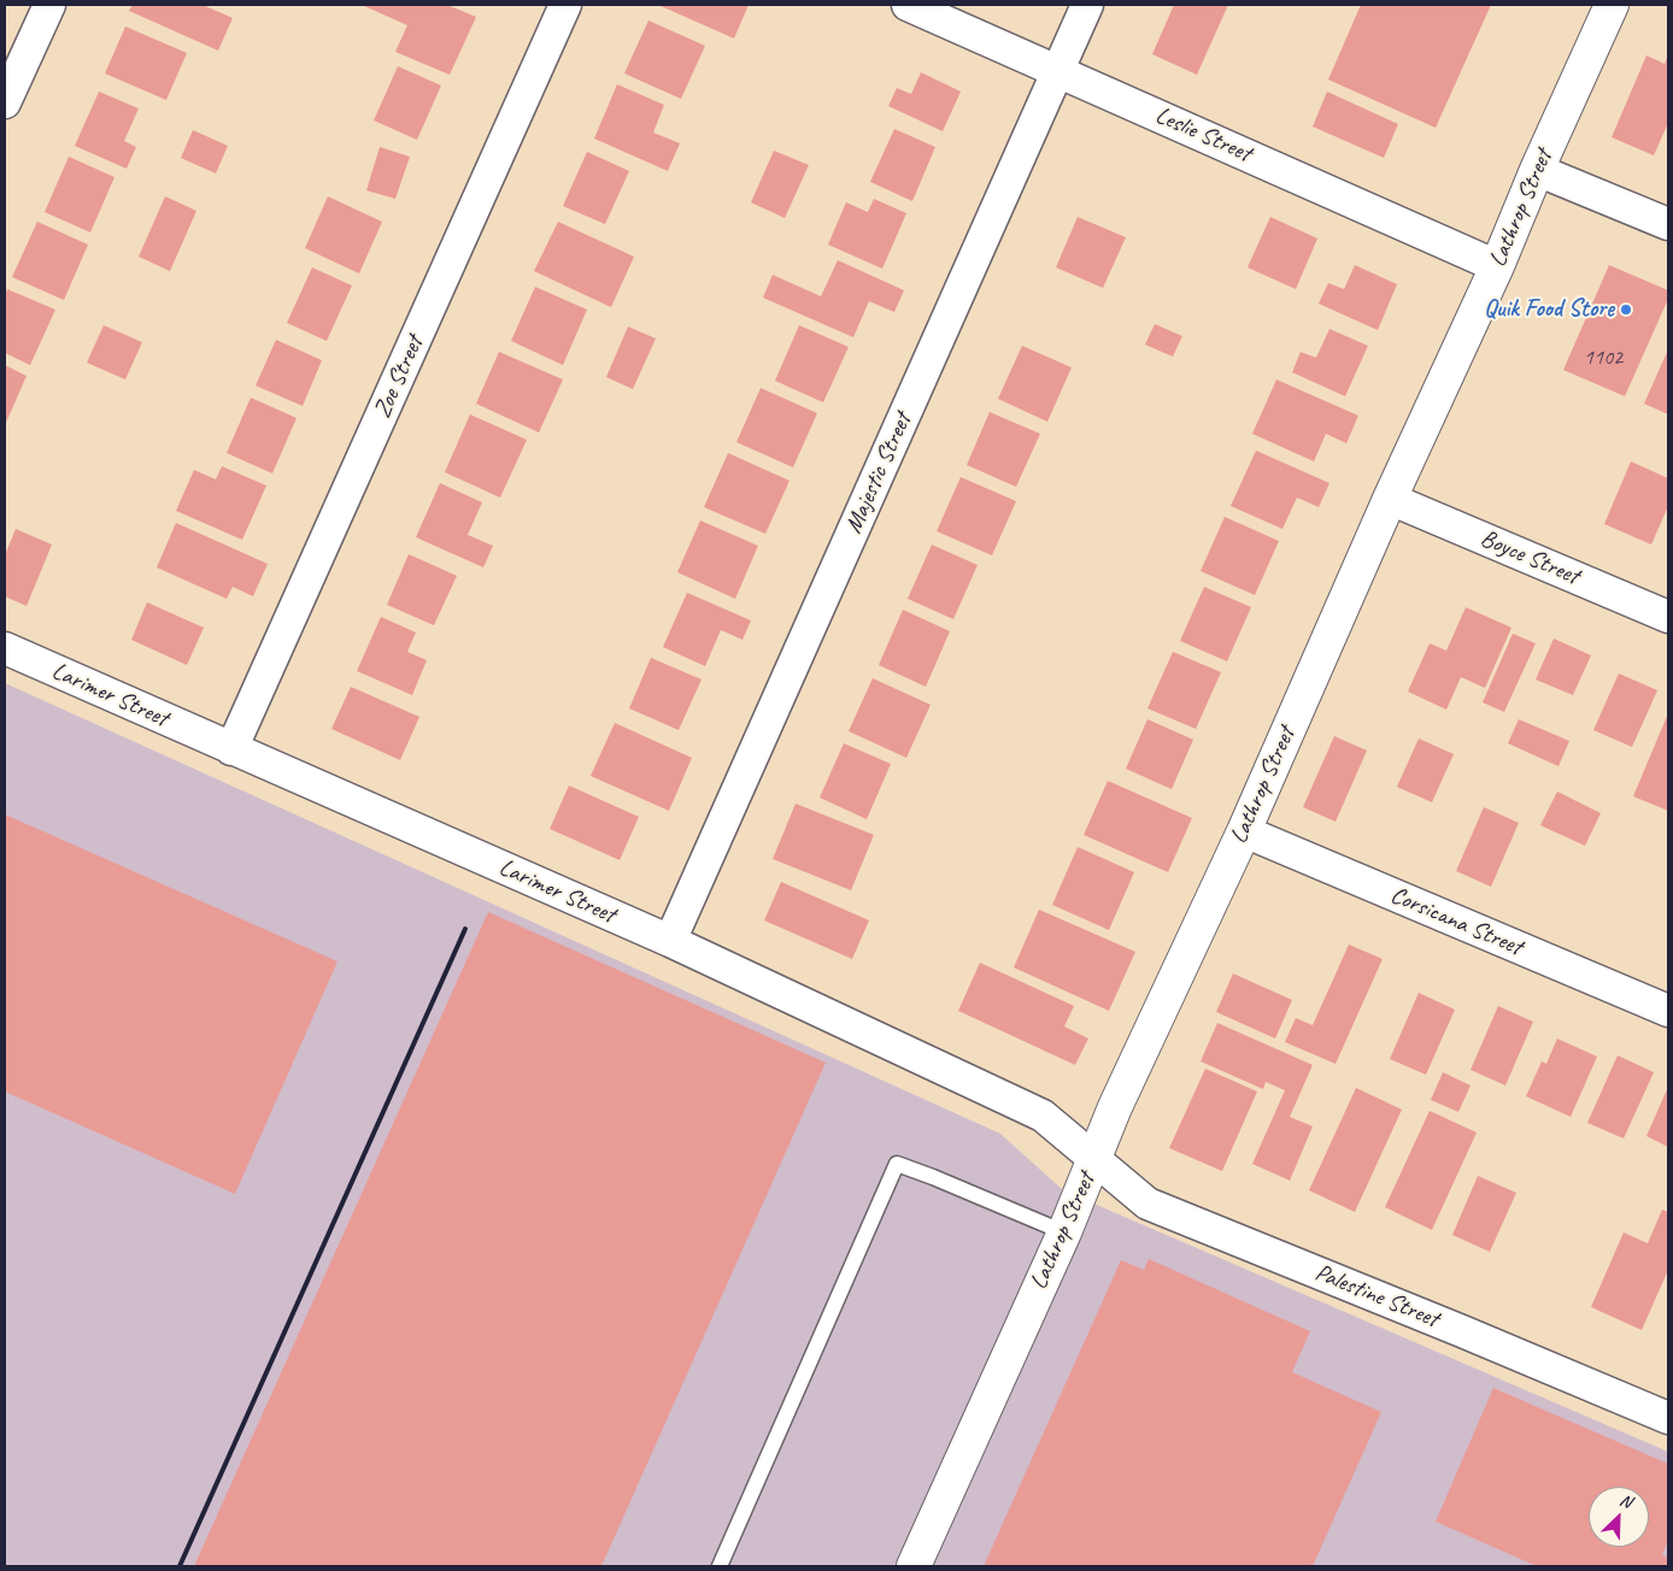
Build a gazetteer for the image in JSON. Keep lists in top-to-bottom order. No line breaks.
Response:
{"streets":{"street":["Leslie Street","Lathrop Street","Zoe Street","Majestic Street","Boyce Street","Larimer Street","Corsicana Street","Palestine Street"]},"crossings":[["Leslie Street","Lathrop Street"],["Leslie Street","Majestic Street"],["Lathrop Street","Boyce Street"],["Lathrop Street","Larimer Street"],["Lathrop Street","Corsicana Street"],["Lathrop Street","Palestine Street"],["Zoe Street","Larimer Street"],["Majestic Street","Larimer Street"],["Larimer Street","Palestine Street"]],"places":["Quik Food Store"],"house_numbers":["1102"],"north":"top right"}
